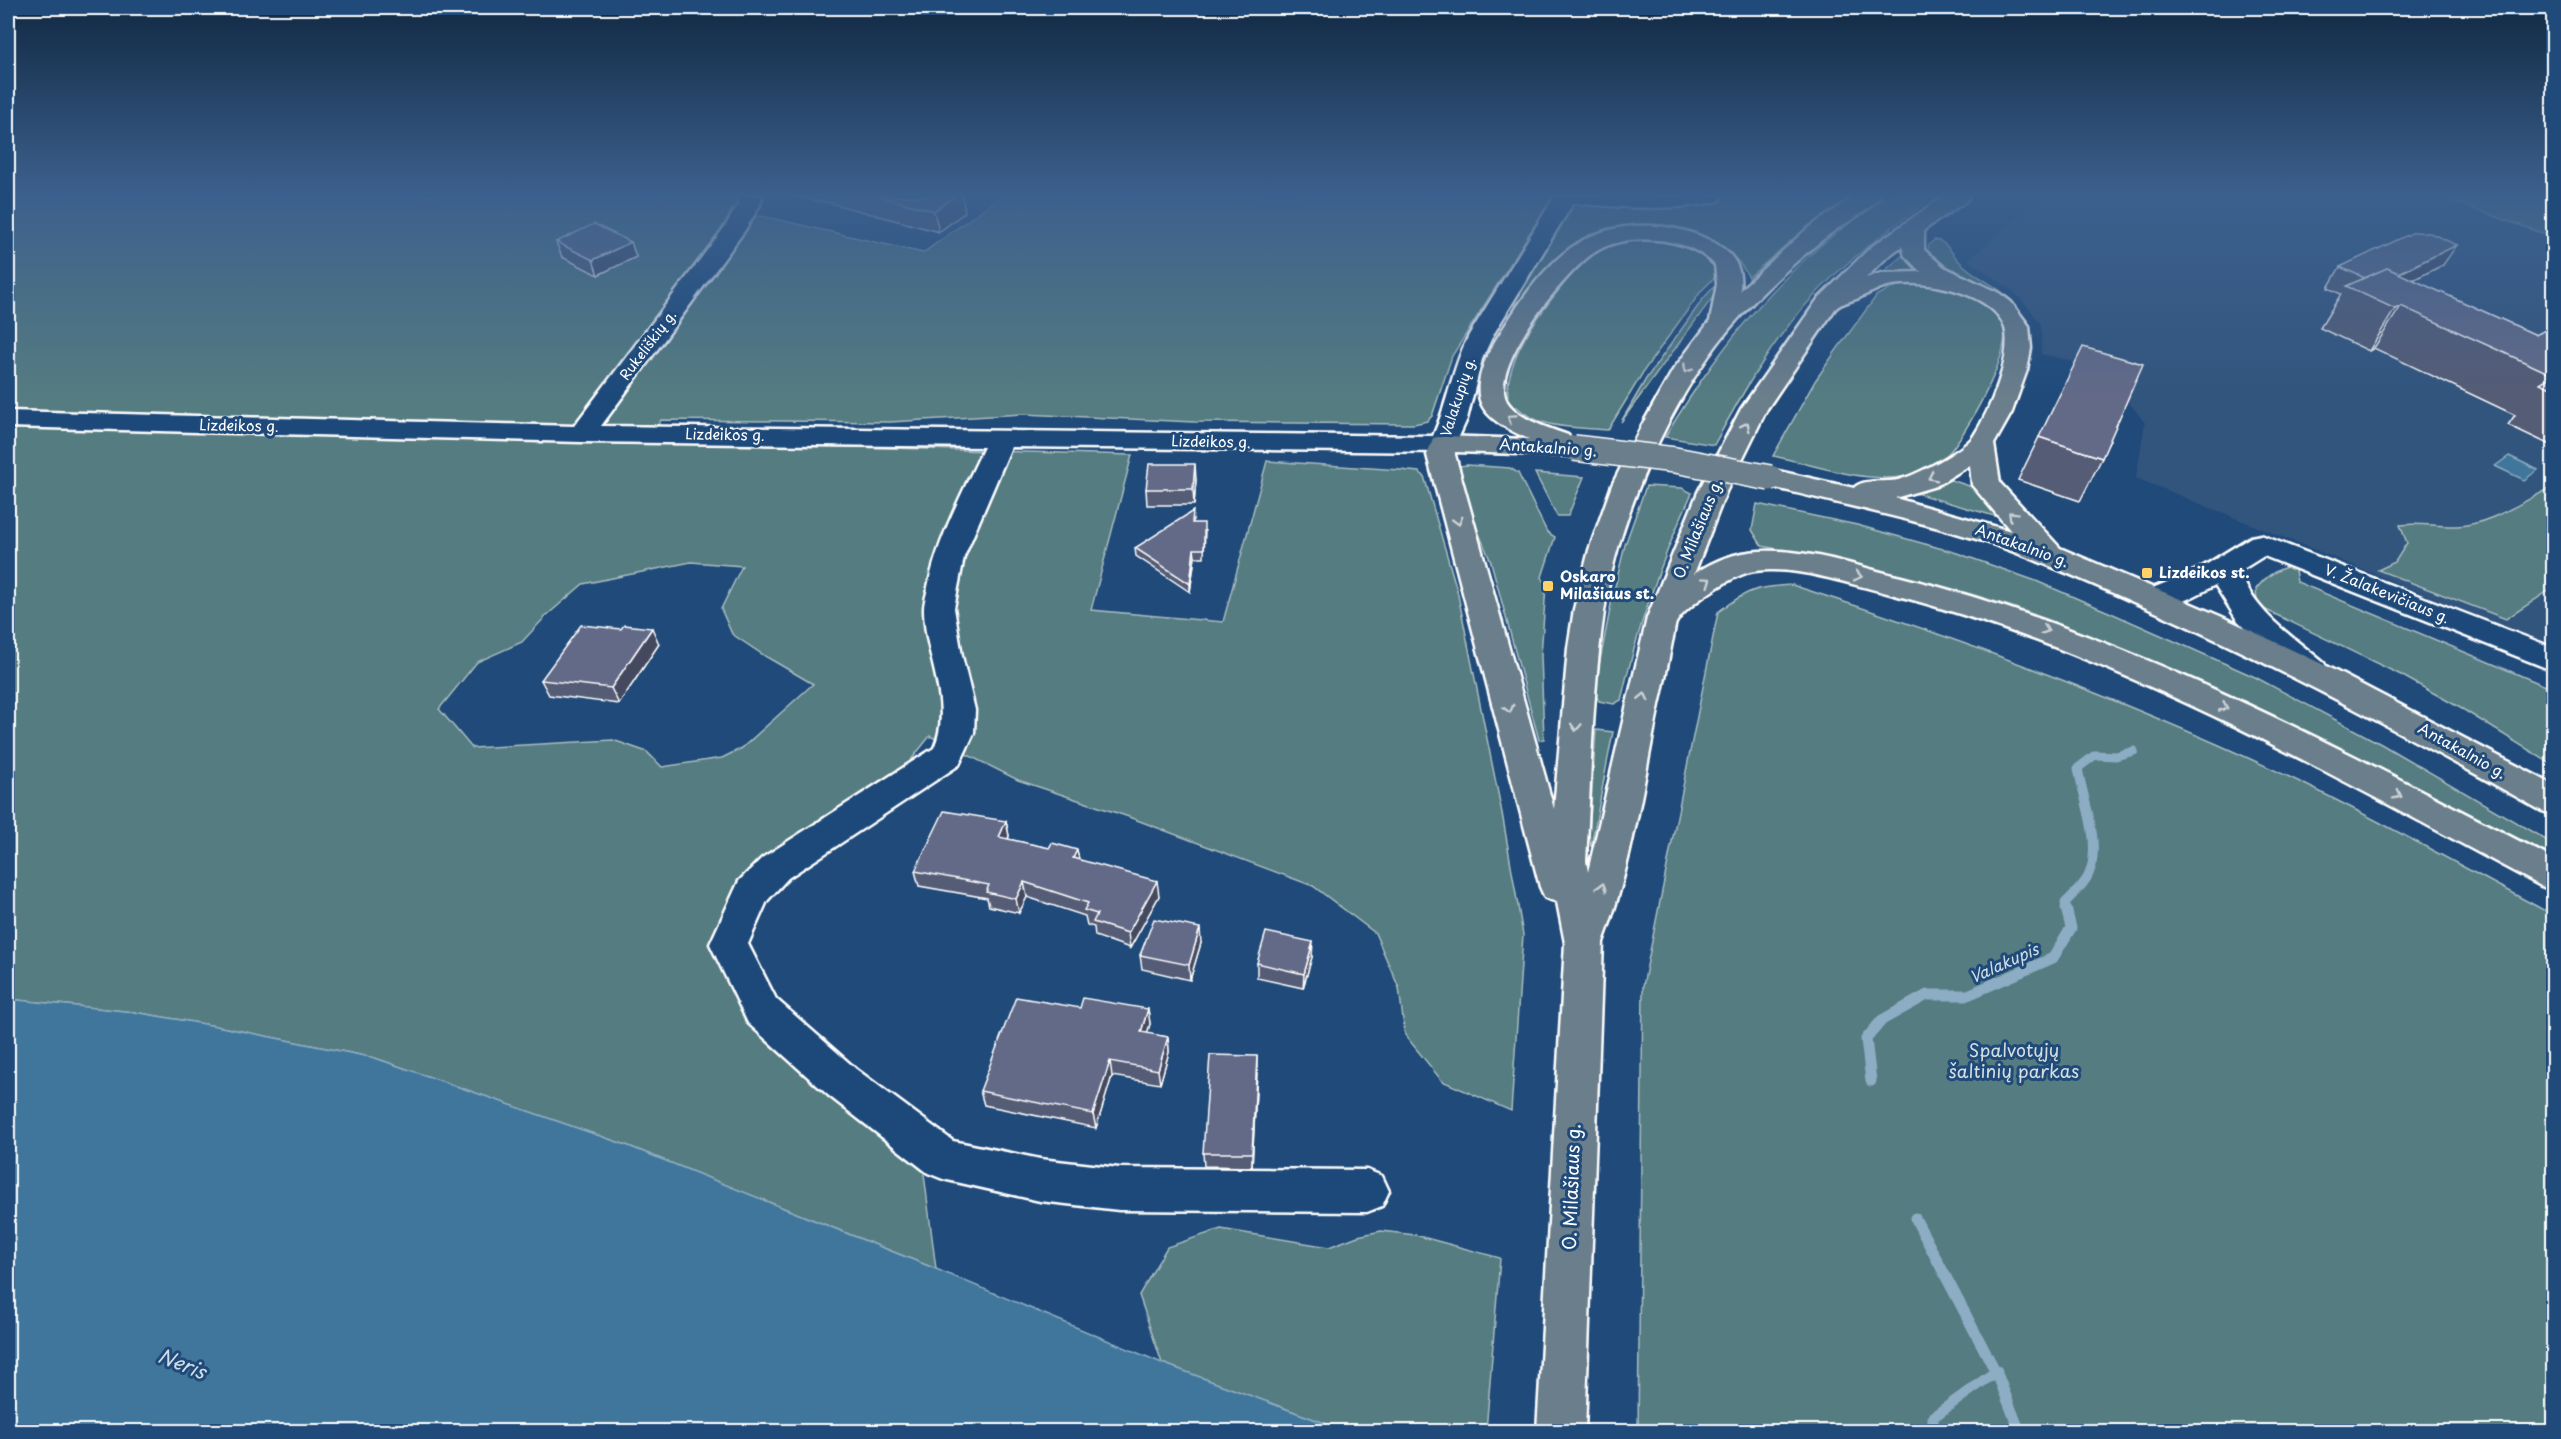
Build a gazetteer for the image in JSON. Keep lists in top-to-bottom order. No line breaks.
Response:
{"streets":{"main road":["Antakalnio g.","O. Milašiaus g."],"street":["Rukeliškių g.","Valakupių g.","Lizdeikos g.","V. Žalakevičiaus g."]},"crossings":[["Rukeliškių g.","Lizdeikos g."],["Valakupių g.","Lizdeikos g."],["Valakupių g.","Antakalnio g."],["Lizdeikos g.","Antakalnio g."],["Antakalnio g.","V. Žalakevičiaus g."]],"water":["Valakupis","Neris"],"parks":["Spalvotųjų šaltinių parkas"],"places":{"transit":["Lizdeikos st.","Oskaro Milašiaus st."]}}
